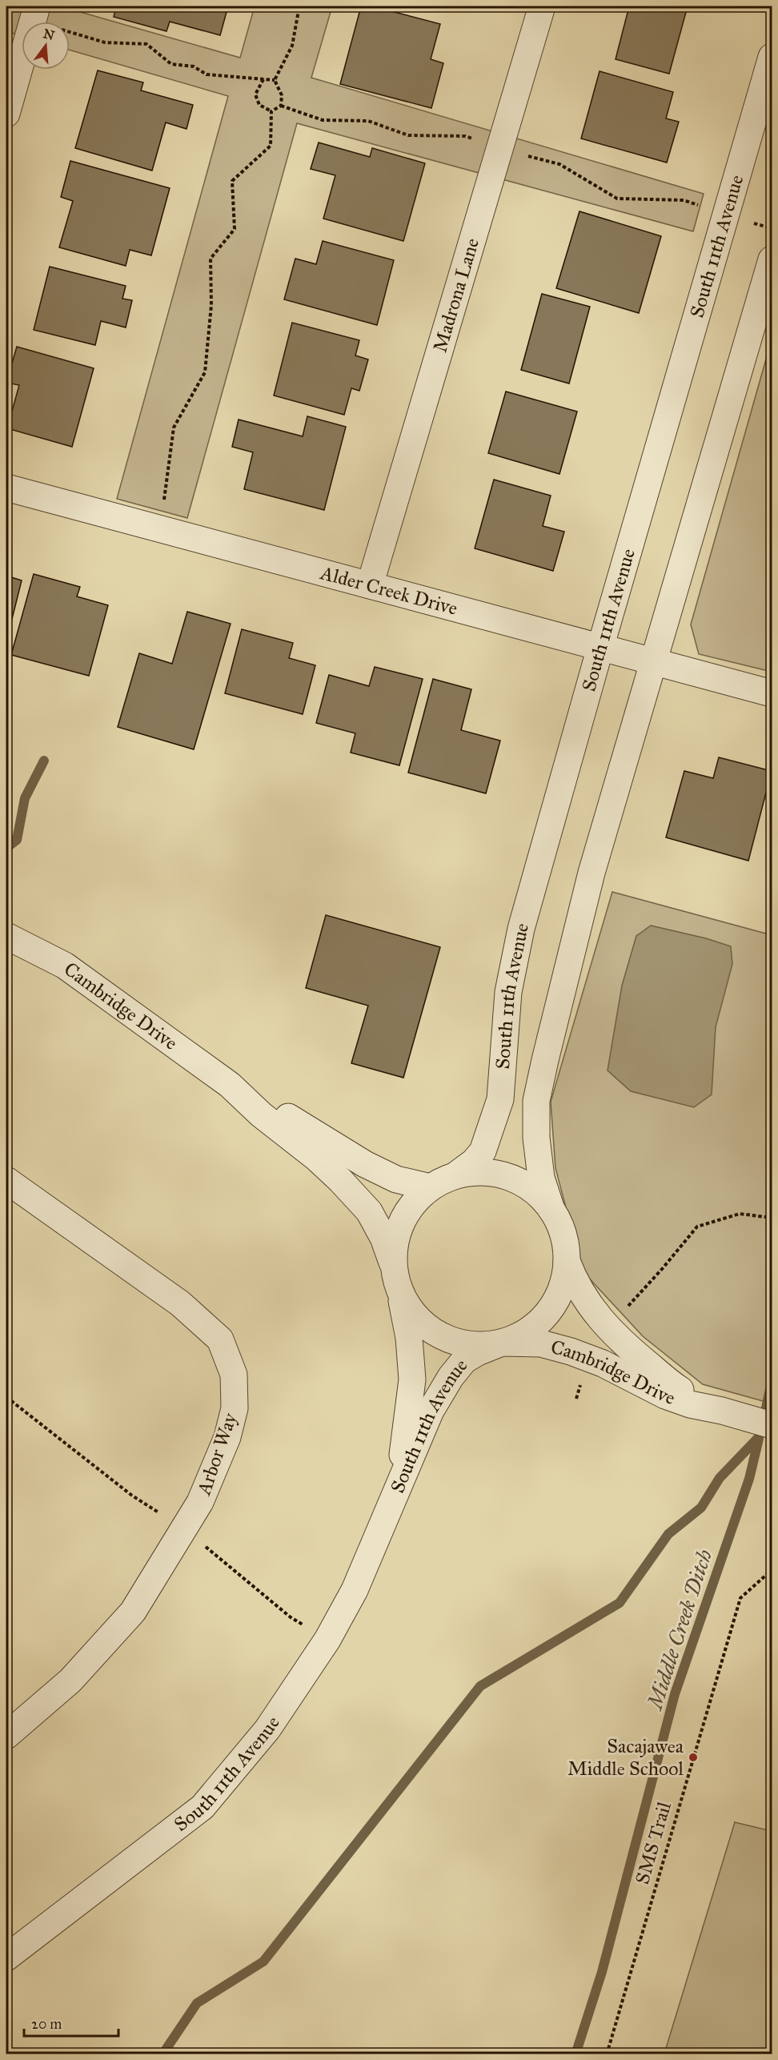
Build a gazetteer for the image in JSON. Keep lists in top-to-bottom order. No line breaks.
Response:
{"streets":{"street":["South 11th Avenue","Madrona Lane","Alder Creek Drive","Cambridge Drive","Arbor Way"],"path":["SMS Trail"]},"crossings":[["South 11th Avenue","Alder Creek Drive"],["South 11th Avenue","Cambridge Drive"],["Madrona Lane","Alder Creek Drive"]],"water":["Middle Creek Ditch"],"places":["Sacajawea Middle School"],"scale_bar":"20 m","north":"top"}
